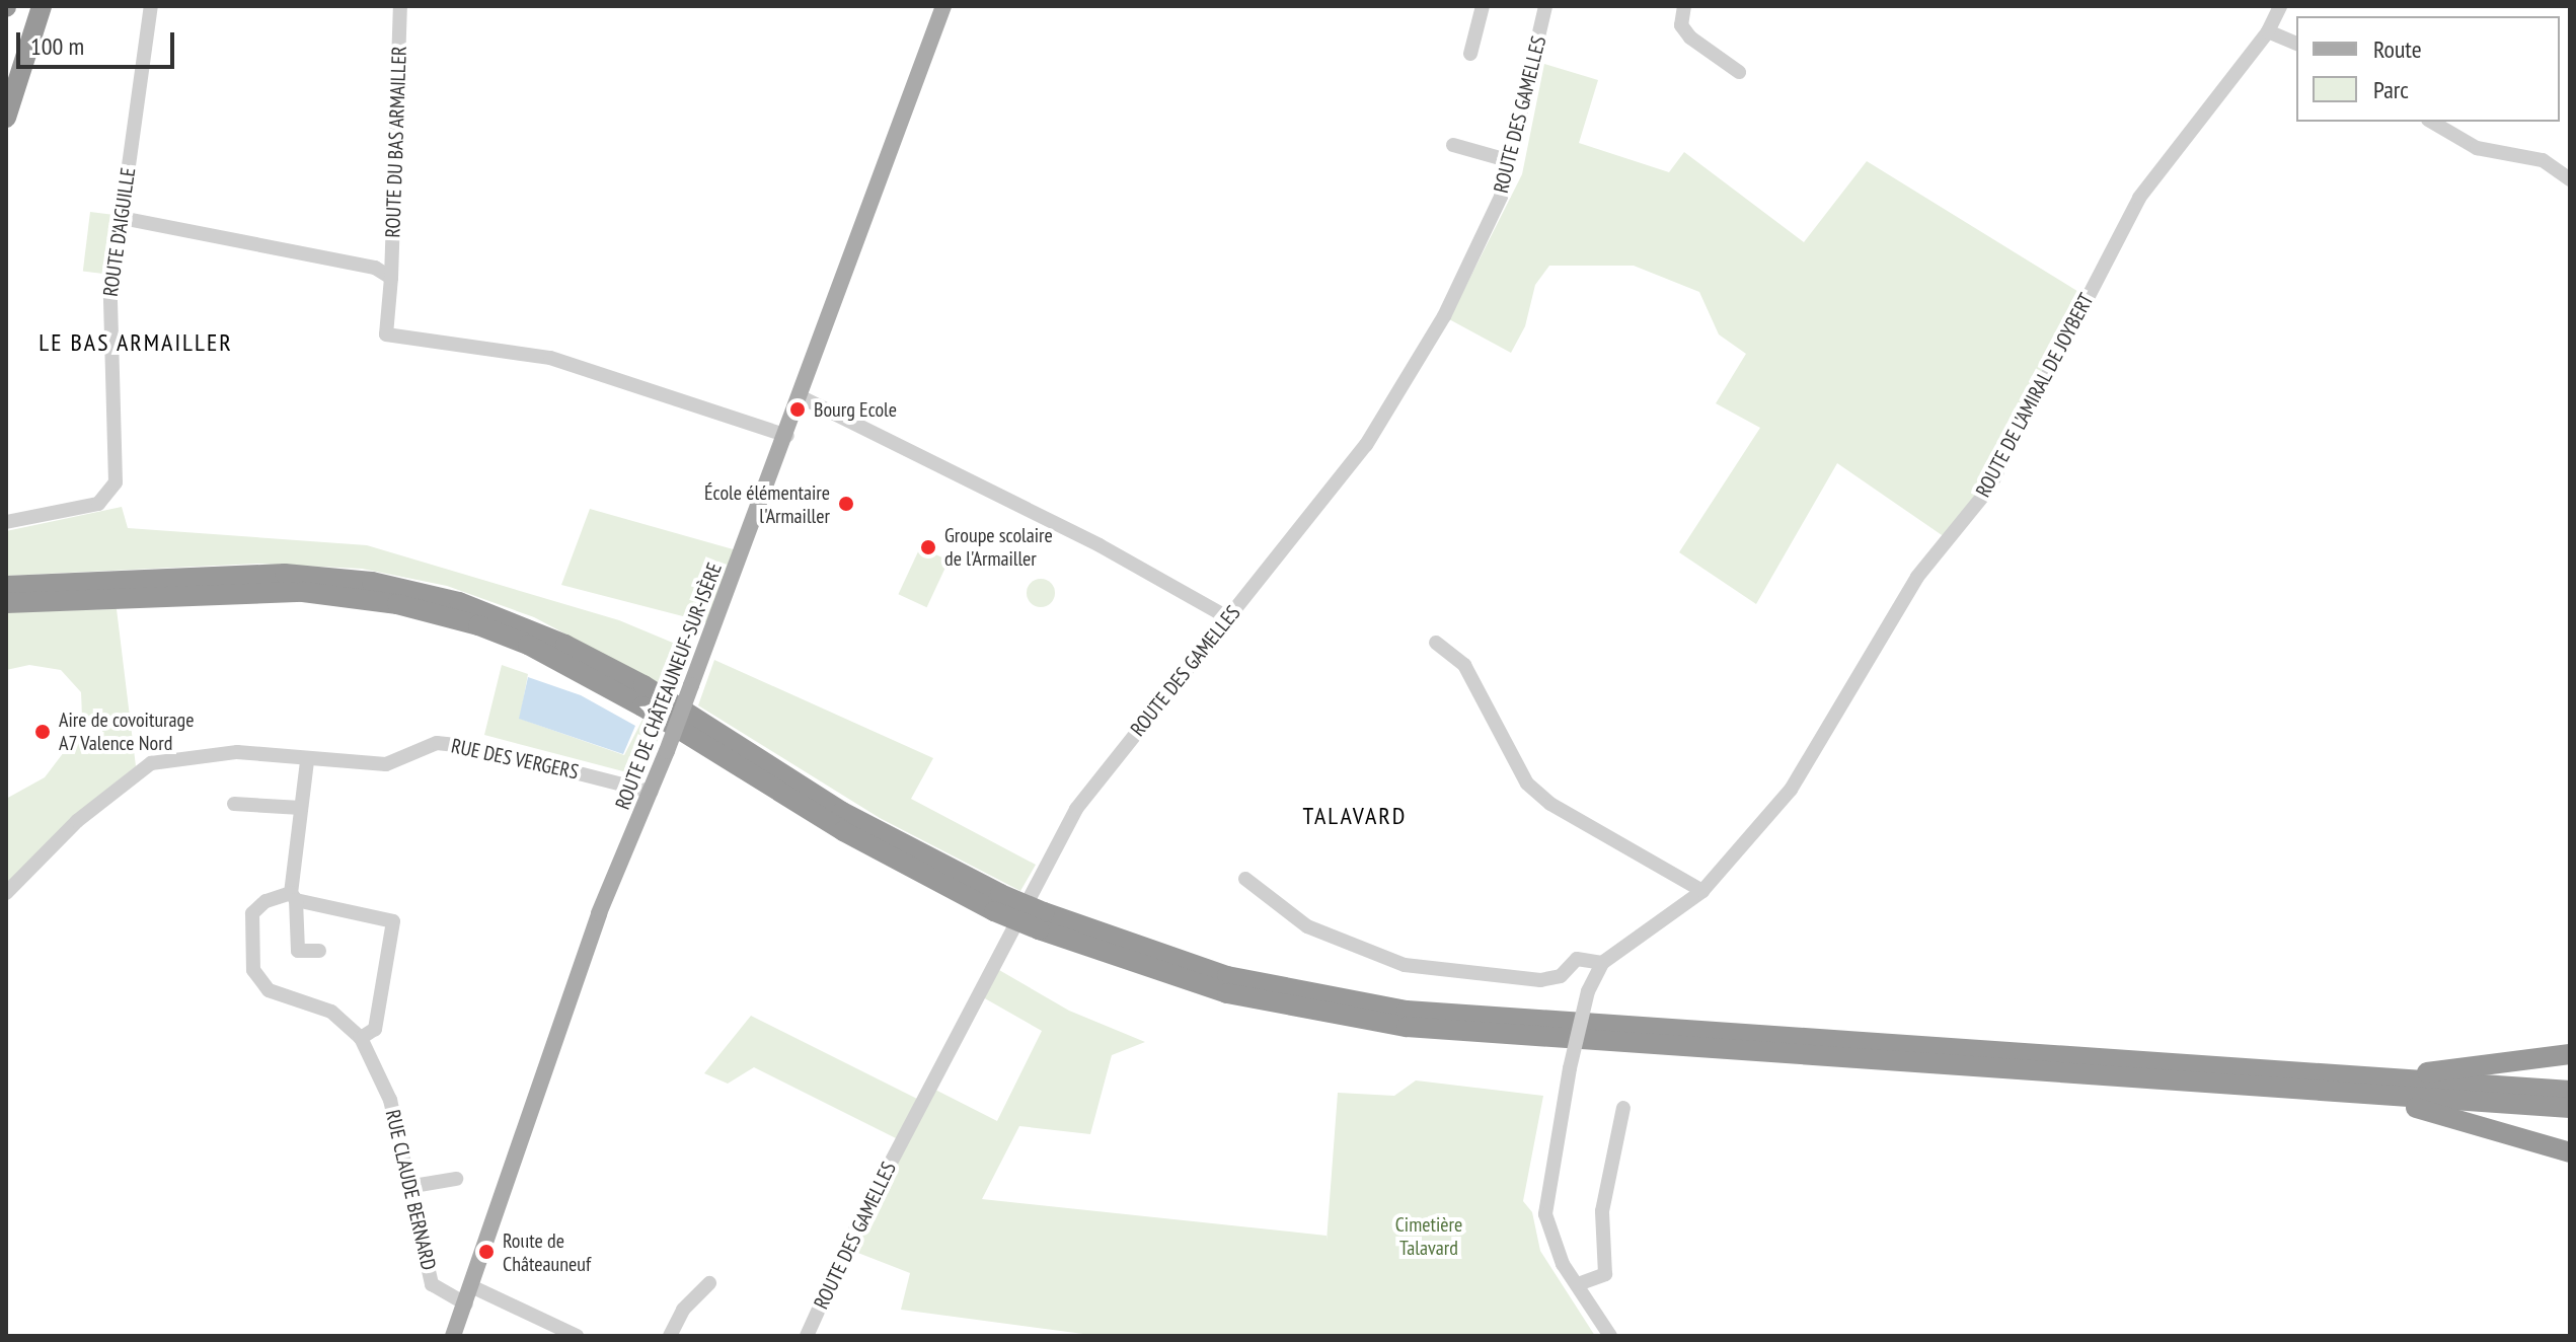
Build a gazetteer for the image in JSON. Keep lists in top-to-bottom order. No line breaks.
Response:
{"streets":{"main road":["ROUTE DE CHÂTEAUNEUF-SUR-ISÈRE"],"street":["ROUTE DES GAMELLES","ROUTE DU BAS ARMAILLER","ROUTE D'AIGUILLE","ROUTE DE L'AMIRAL DE JOYBERT","RUE DES VERGERS","RUE CLAUDE BERNARD"]},"crossings":[["ROUTE DU BAS ARMAILLER","ROUTE DE CHÂTEAUNEUF-SUR-ISÈRE"],["ROUTE DE CHÂTEAUNEUF-SUR-ISÈRE","RUE DES VERGERS"],["ROUTE DE CHÂTEAUNEUF-SUR-ISÈRE","RUE CLAUDE BERNARD"]],"districts":["LE BAS ARMAILLER","TALAVARD"],"parks":["Cimetière Talavard"],"places":["Bourg Ecole","École élémentaire l'Armailler","Groupe scolaire de l'Armailler","Aire de covoiturage A7 Valence Nord","Route de Châteauneuf"],"legend":["Route","Parc"],"scale_bar":"100 m"}
